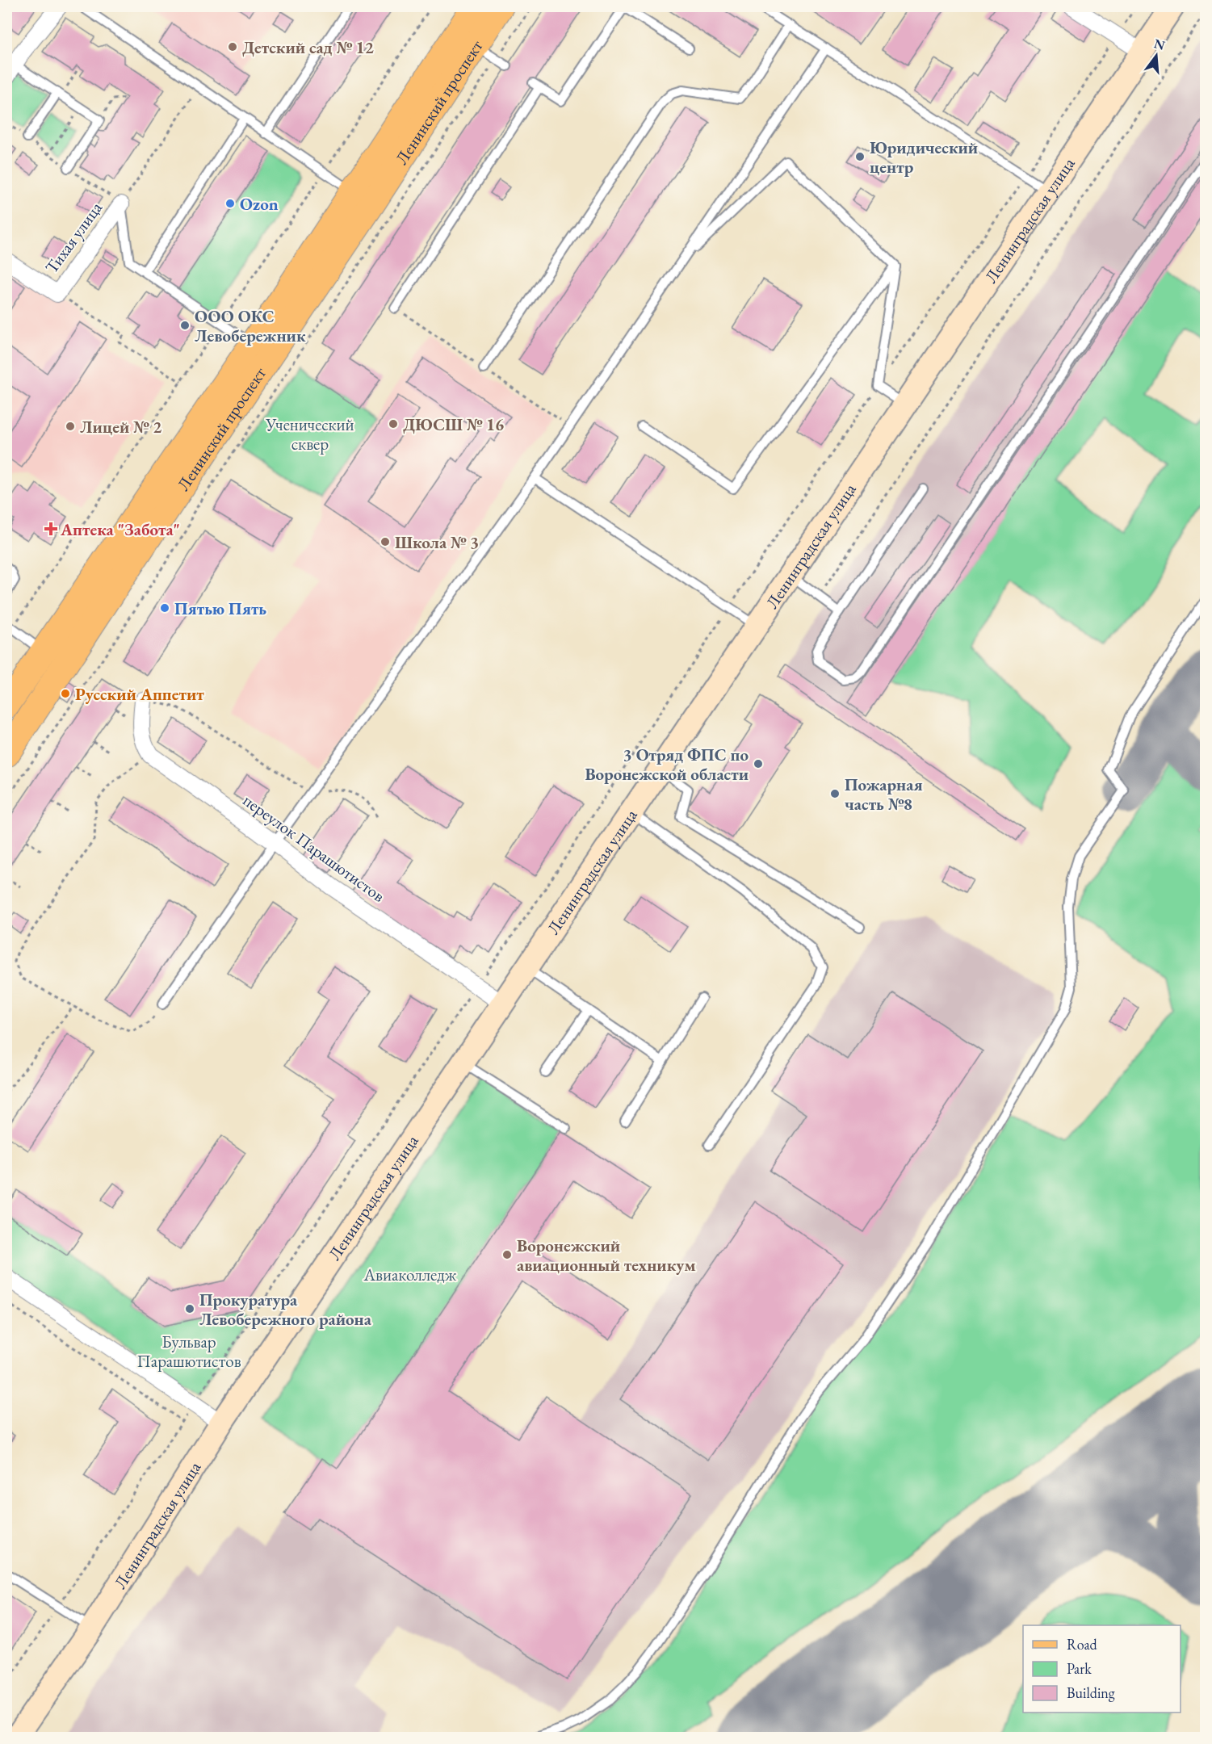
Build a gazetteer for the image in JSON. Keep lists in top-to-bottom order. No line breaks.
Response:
{"streets":{"main road":["Ленинский проспект","Ленинградская улица"],"street":["Тихая улица","переулок Парашютистов"]},"crossings":[["Ленинградская улица","переулок Парашютистов"]],"parks":["Ученический сквер","Авиаколледж","Бульвар Парашютистов"],"places":{"other":["Детский сад № 12","Юридический центр","Ozon","ООО ОКС Левобережник","ДЮСШ № 16","Лицей № 2","Школа № 3","Пятью Пять","Русский Аппетит","3 Отряд ФПС по Воронежской области","Пожарная часть №8","Воронежский авиационный техникум","Прокуратура Левобережного района"],"health":["Аптека \"Забота\""]},"legend":["Road","Park","Building"],"north":"top"}
